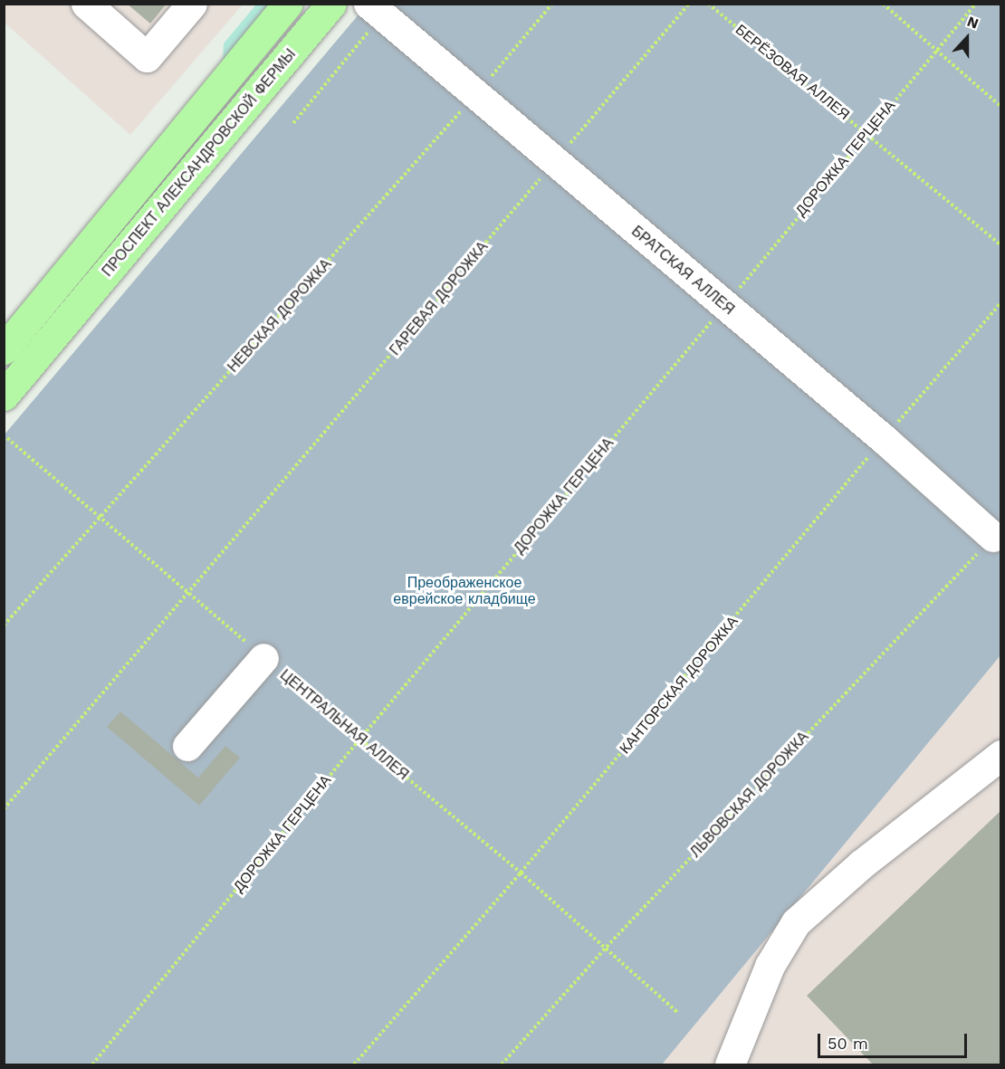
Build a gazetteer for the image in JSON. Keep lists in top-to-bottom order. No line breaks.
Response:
{"streets":{"main road":["ПРОСПЕКТ АЛЕКСАНДРОВСКОЙ ФЕРМЫ"],"lane":["БРАТСКАЯ АЛЛЕЯ"],"path":["БЕРЁЗОВАЯ АЛЛЕЯ","ДОРОЖКА ГЕРЦЕНА","ГАРЕВАЯ ДОРОЖКА","НЕВСКАЯ ДОРОЖКА","КАНТОРСКАЯ ДОРОЖКА","ЦЕНТРАЛЬНАЯ АЛЛЕЯ","ЛЬВОВСКАЯ ДОРОЖКА"]},"crossings":[["БЕРЁЗОВАЯ АЛЛЕЯ","ДОРОЖКА ГЕРЦЕНА"],["ДОРОЖКА ГЕРЦЕНА","БРАТСКАЯ АЛЛЕЯ"],["ДОРОЖКА ГЕРЦЕНА","ЦЕНТРАЛЬНАЯ АЛЛЕЯ"],["БРАТСКАЯ АЛЛЕЯ","ГАРЕВАЯ ДОРОЖКА"],["БРАТСКАЯ АЛЛЕЯ","НЕВСКАЯ ДОРОЖКА"],["БРАТСКАЯ АЛЛЕЯ","КАНТОРСКАЯ ДОРОЖКА"],["БРАТСКАЯ АЛЛЕЯ","ЛЬВОВСКАЯ ДОРОЖКА"],["ГАРЕВАЯ ДОРОЖКА","ЦЕНТРАЛЬНАЯ АЛЛЕЯ"],["НЕВСКАЯ ДОРОЖКА","ЦЕНТРАЛЬНАЯ АЛЛЕЯ"],["КАНТОРСКАЯ ДОРОЖКА","ЦЕНТРАЛЬНАЯ АЛЛЕЯ"],["ЦЕНТРАЛЬНАЯ АЛЛЕЯ","ЛЬВОВСКАЯ ДОРОЖКА"]],"parks":["Преображенское еврейское кладбище"],"scale_bar":"50 m","north":"top"}
